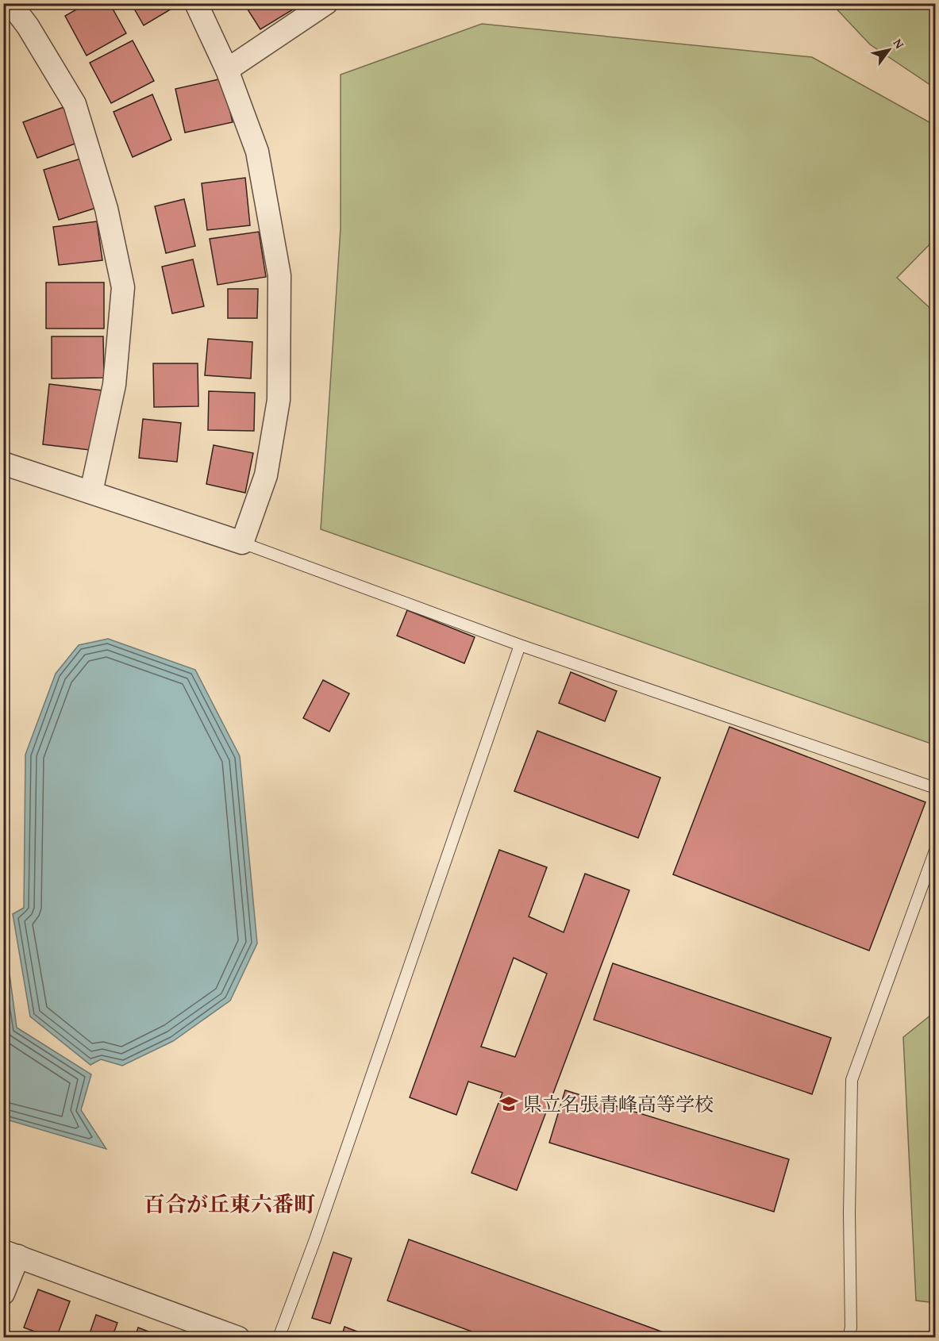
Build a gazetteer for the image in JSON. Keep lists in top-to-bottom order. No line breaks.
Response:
{"districts":["百合が丘東六番町"],"places":{"school or university":["県立名張青峰高等学校"]},"north":"top right"}
